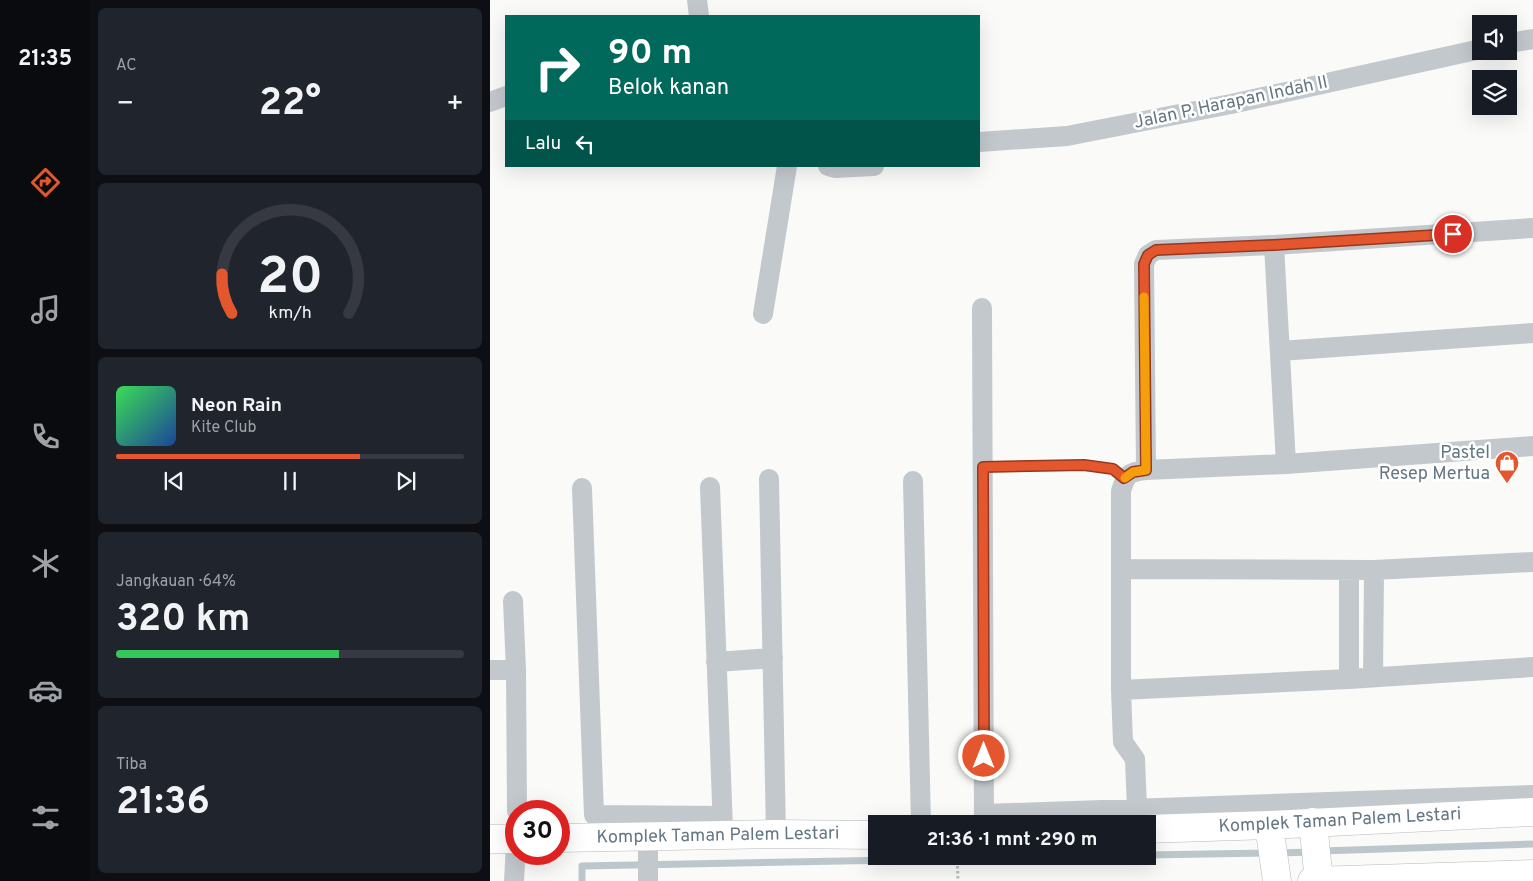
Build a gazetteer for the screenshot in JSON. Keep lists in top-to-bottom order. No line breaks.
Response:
{"streets":{"street":["Jalan P. Harapan Indah II","Komplek Taman Palem Lestari"]},"places":{"shop":["Pastel Resep Mertua"]},"page":{"tabs":"21:35","tile":["AC",["Jangkauan · 64%","320 km"],["Tiba","21:36"]],"turn":["90 m","Belok kanan"],"heat":["−","22°","+"],"then":"Lalu","song":["Neon Rain","Kite Club"],"limit":"30","trip":"21:36 · 1 mnt · 290 m","gauge":["20","km/h"]}}
